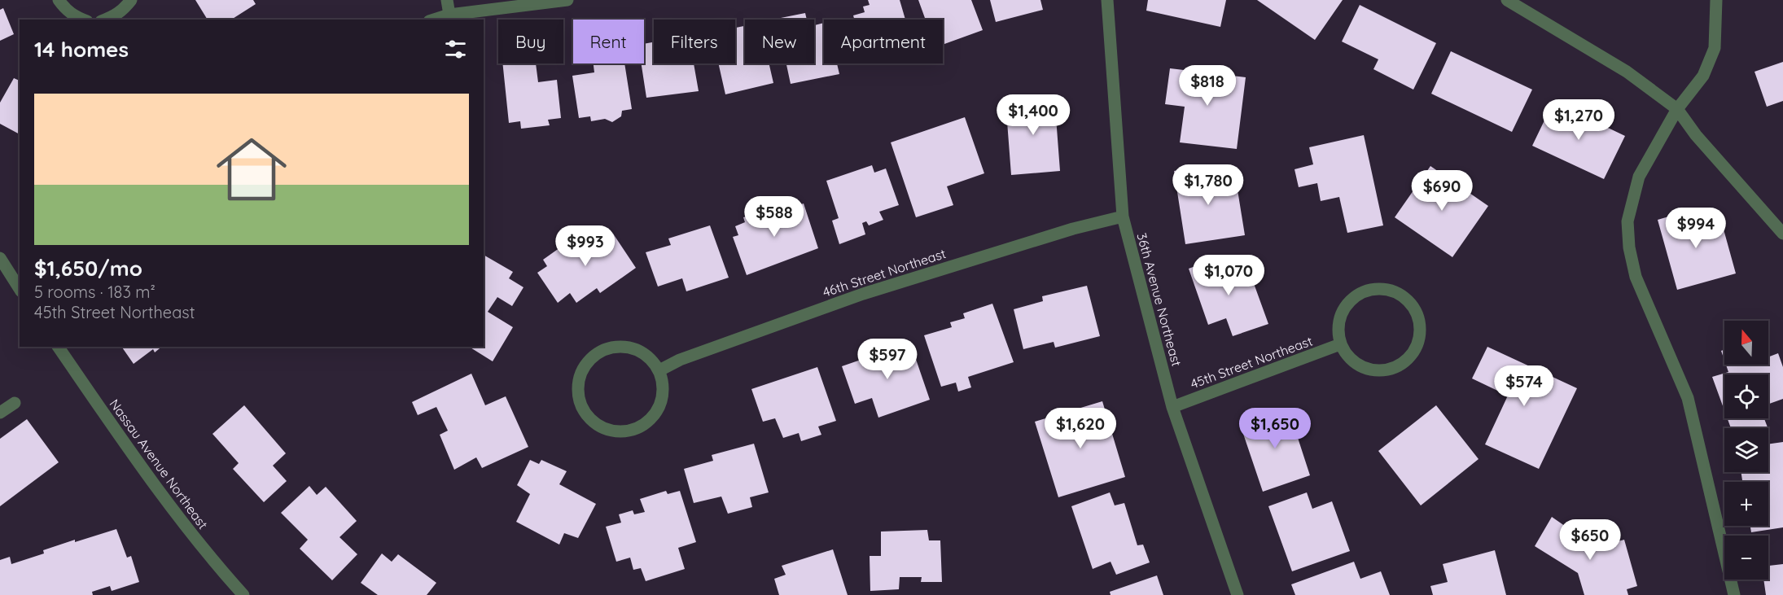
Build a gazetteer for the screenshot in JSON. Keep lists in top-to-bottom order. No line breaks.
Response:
{"streets":{"street":["46th Street Northeast","36th Avenue Northeast","45th Street Northeast","Nassau Avenue Northeast"]},"crossings":[["46th Street Northeast","36th Avenue Northeast"],["36th Avenue Northeast","45th Street Northeast"]],"north":"top","page":{"chip":["Buy","Rent","Filters","New","Apartment"],"heading":"14 homes","price":["$818","$1,400","$1,270","$1,780","$690","$588","$994","$993","$1,070","$597","$574","$1,620","$1,650","$650"],"list":[{"name":"$1,650/mo","note":"5 rooms · 183 m² · 45th Street Northeast"}],"map_buttons":["+","−"]}}
